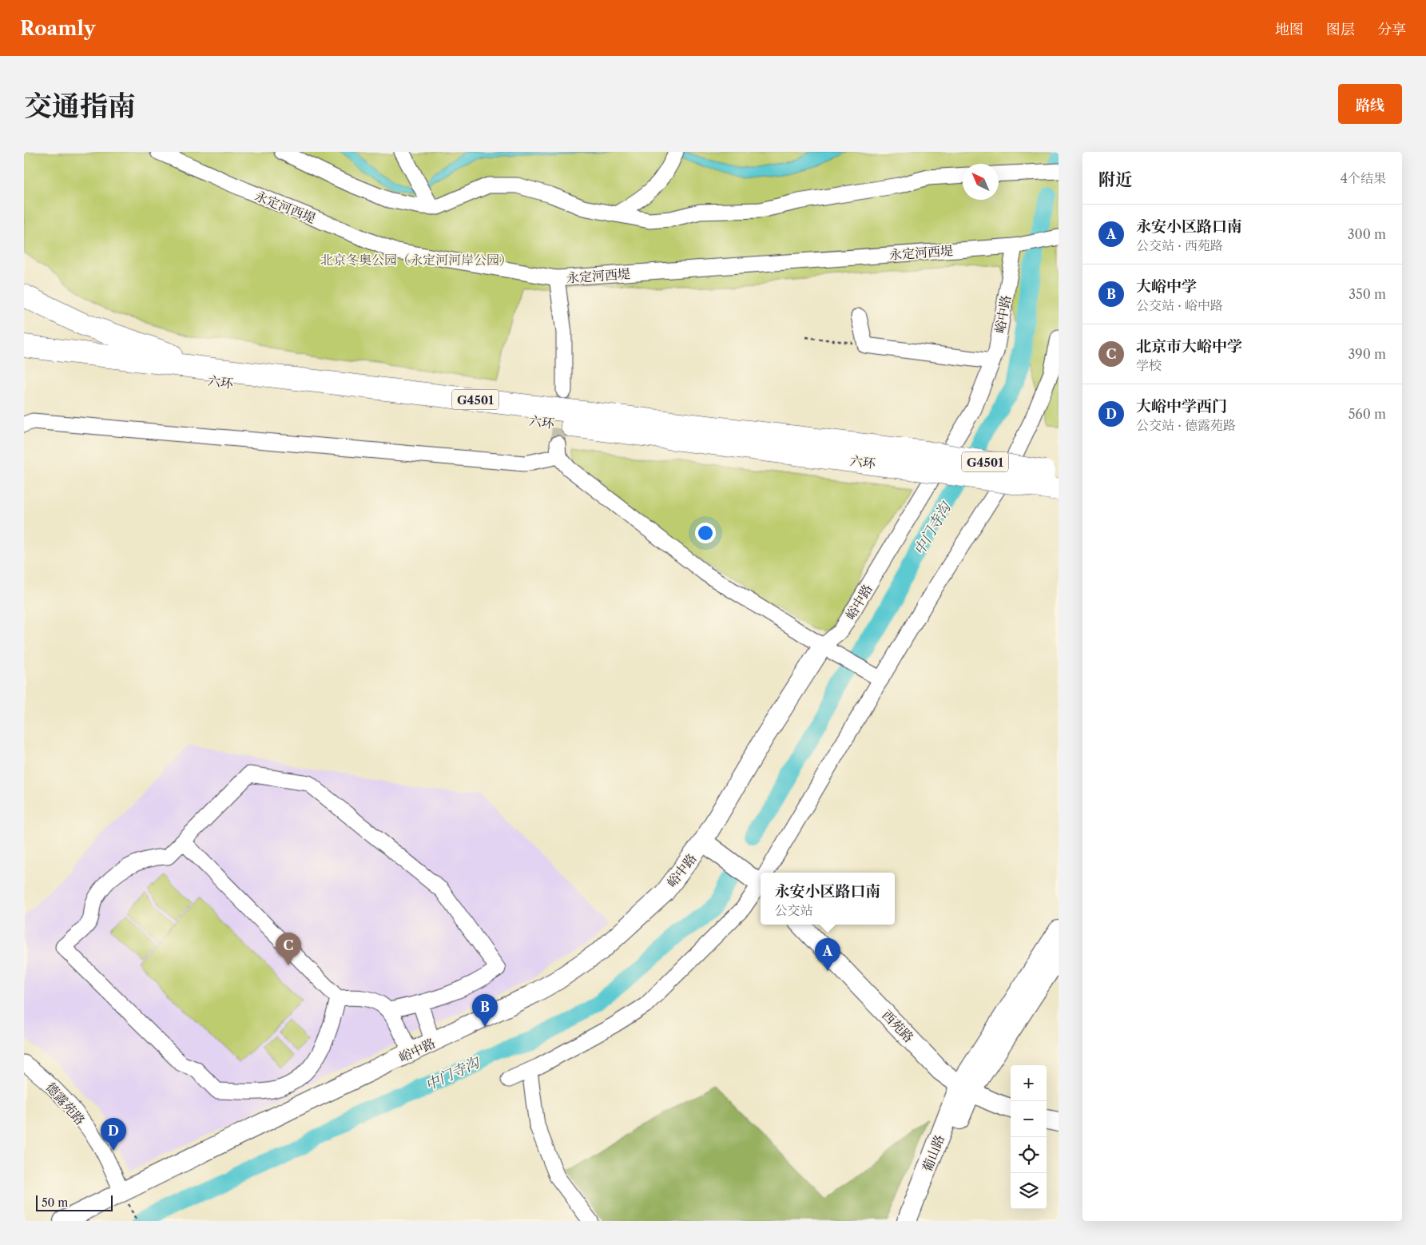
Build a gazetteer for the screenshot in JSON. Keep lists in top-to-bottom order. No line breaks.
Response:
{"streets":{"highway":["六环","G4501"],"main road":["峪中路","西苑路","葡山路"],"street":["永定河西堤","德露苑路"]},"crossings":[["永定河西堤","峪中路"],["峪中路","德露苑路"],["西苑路","葡山路"]],"water":["中门寺沟"],"parks":["北京冬奥公园（永定河河岸公园）"],"scale_bar":"50 m","north":"top left","page":{"header":"Roamly","nav":["地图","图层","分享"],"title":"交通指南","buttons":"路线","heading":["附近","4个结果"],"list":[{"mark":"A","name":"永安小区路口南","note":"公交站 · 西苑路","value":"300 m"},{"mark":"B","name":"大峪中学","note":"公交站 · 峪中路","value":"350 m"},{"mark":"C","name":"北京市大峪中学","note":"学校","value":"390 m"},{"mark":"D","name":"大峪中学西门","note":"公交站 · 德露苑路","value":"560 m"}],"popup":["永安小区路口南","公交站"],"pins":["C","A","B","D"],"map_buttons":["+","−"],"scale":"50 m"}}
